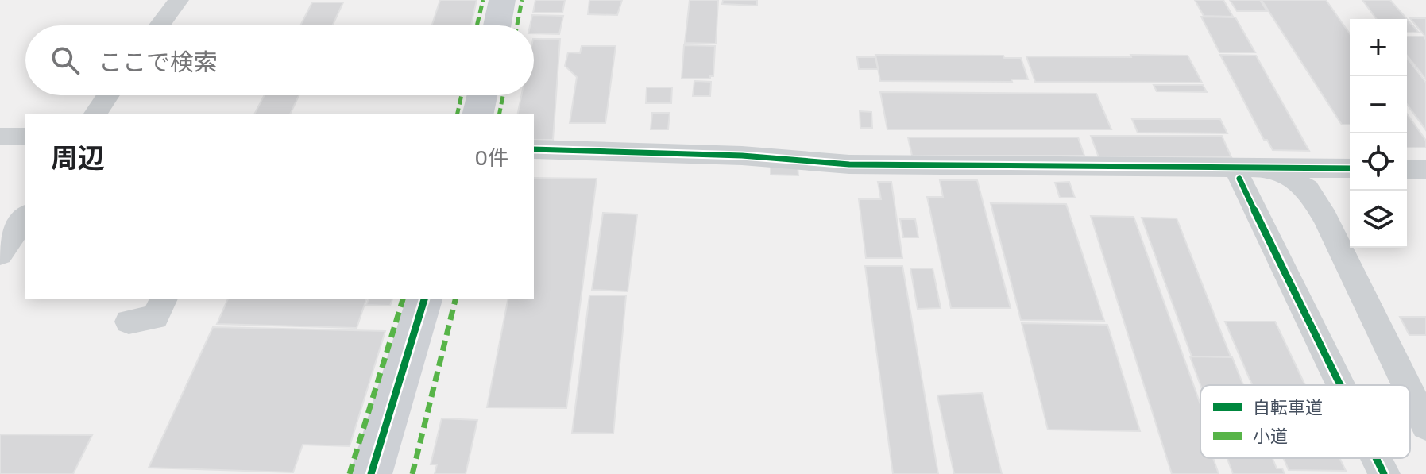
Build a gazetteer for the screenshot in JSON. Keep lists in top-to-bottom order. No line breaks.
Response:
{"legend":["自転車道","小道"],"page":{"map_buttons":["+","−"],"search":"ここで検索","heading":["周辺","0件"]}}
